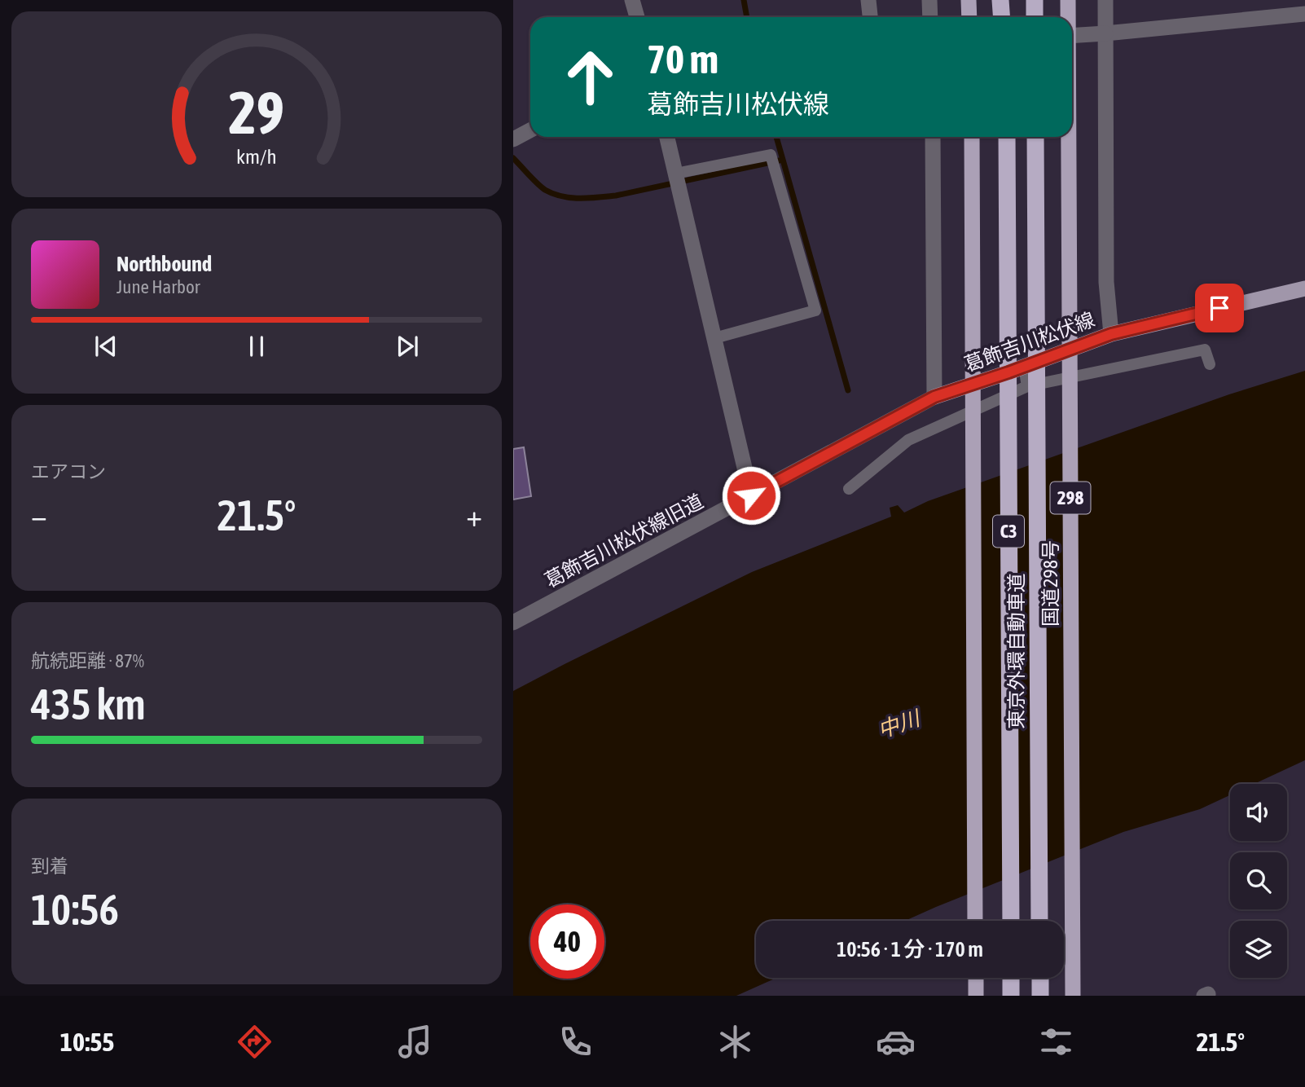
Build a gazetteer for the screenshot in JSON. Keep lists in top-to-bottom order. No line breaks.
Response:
{"streets":{"highway":["298","C3","国道298号","東京外環自動車道"],"main road":["葛飾吉川松伏線"],"street":["葛飾吉川松伏線旧道"]},"crossings":[["葛飾吉川松伏線","葛飾吉川松伏線旧道"]],"water":["中川"],"page":{"turn":["70 m","葛飾吉川松伏線"],"song":["Northbound","June Harbor"],"tile":["エアコン",["航続距離 · 87%","435 km"],["到着","10:56"]],"heat":["−","21.5°","+"],"limit":"40","trip":"10:56 · 1 分 · 170 m","tabs":["10:55","21.5°"],"gauge":["29","km/h"]}}
